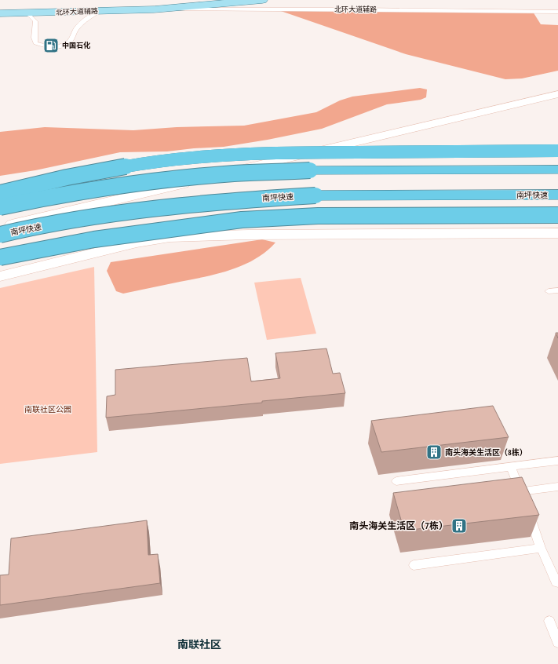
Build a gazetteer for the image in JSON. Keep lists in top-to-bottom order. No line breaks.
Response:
{"streets":{"highway":["南坪快速"],"main road":["北环大道辅路"]},"districts":["南联社区"],"parks":["南联社区公园"],"places":{"fuel station":["中国石化"],"building":["南头海关生活区（8栋）","南头海关生活区（7栋）"]}}
